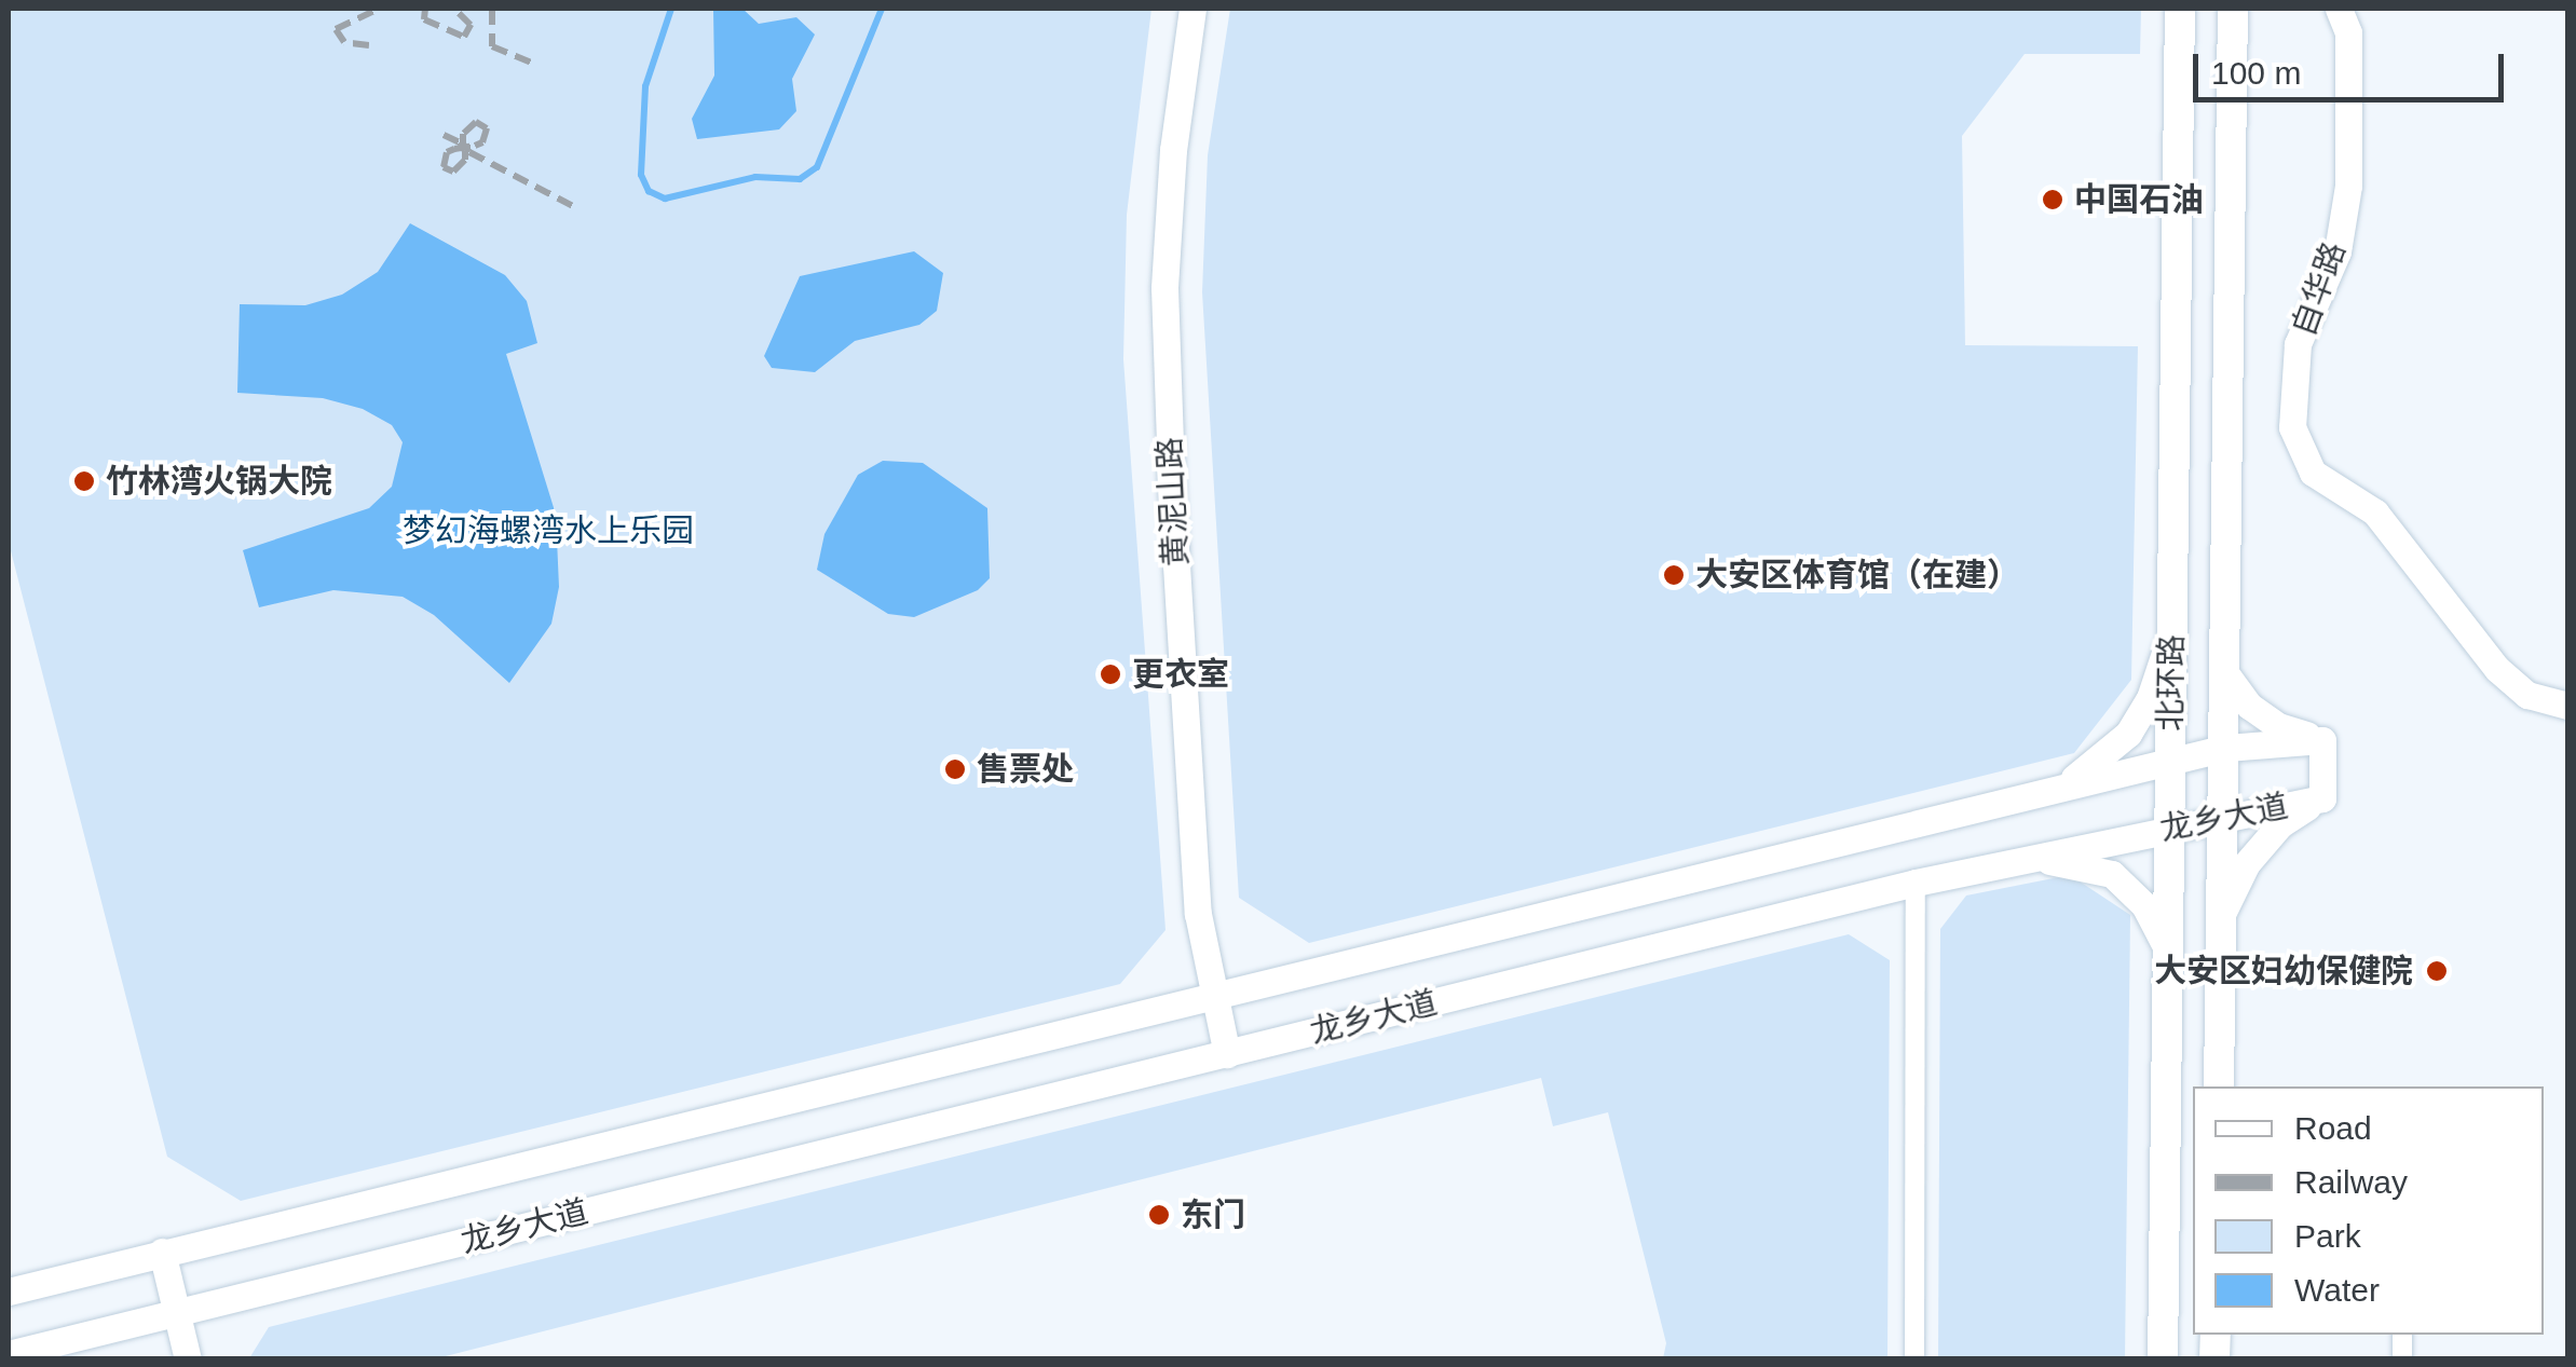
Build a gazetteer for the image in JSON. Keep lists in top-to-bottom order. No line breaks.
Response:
{"streets":{"main road":["自华路","黄泥山路","北环路","龙乡大道"]},"crossings":[["黄泥山路","龙乡大道"],["北环路","龙乡大道"]],"parks":["梦幻海螺湾水上乐园"],"places":["中国石油","竹林湾火锅大院","大安区体育馆（在建）","更衣室","售票处","大安区妇幼保健院","东门"],"legend":["Road","Railway","Park","Water"],"scale_bar":"100 m"}
